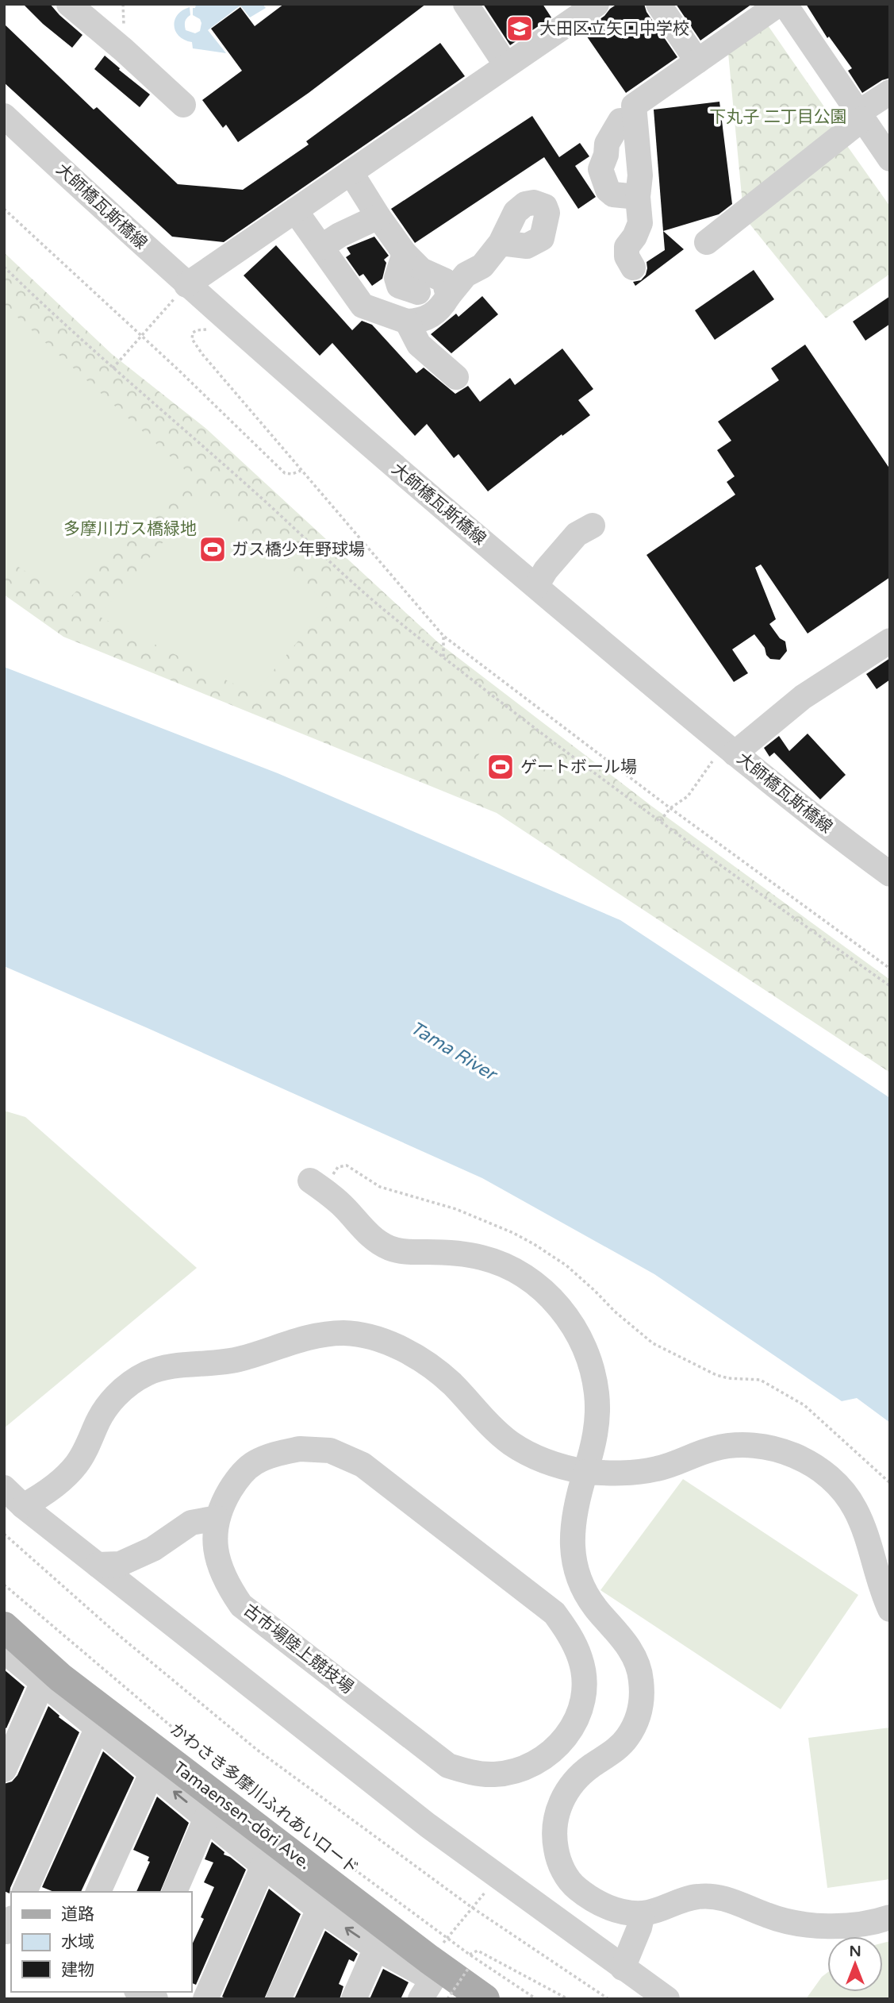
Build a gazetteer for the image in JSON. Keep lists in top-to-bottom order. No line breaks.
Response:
{"streets":{"main road":["Tamaensen-dōri Ave."],"street":["大師橋瓦斯橋線","古市場陸上競技場"],"path":["かわさき多摩川ふれあいロード"]},"water":["Tama River"],"parks":["下丸子 二丁目公園","多摩川ガス橋緑地"],"places":{"school or university":["大田区立矢口中学校"],"sports":["ガス橋少年野球場","ゲートボール場"]},"legend":["道路","水域","建物"],"north":"top"}
